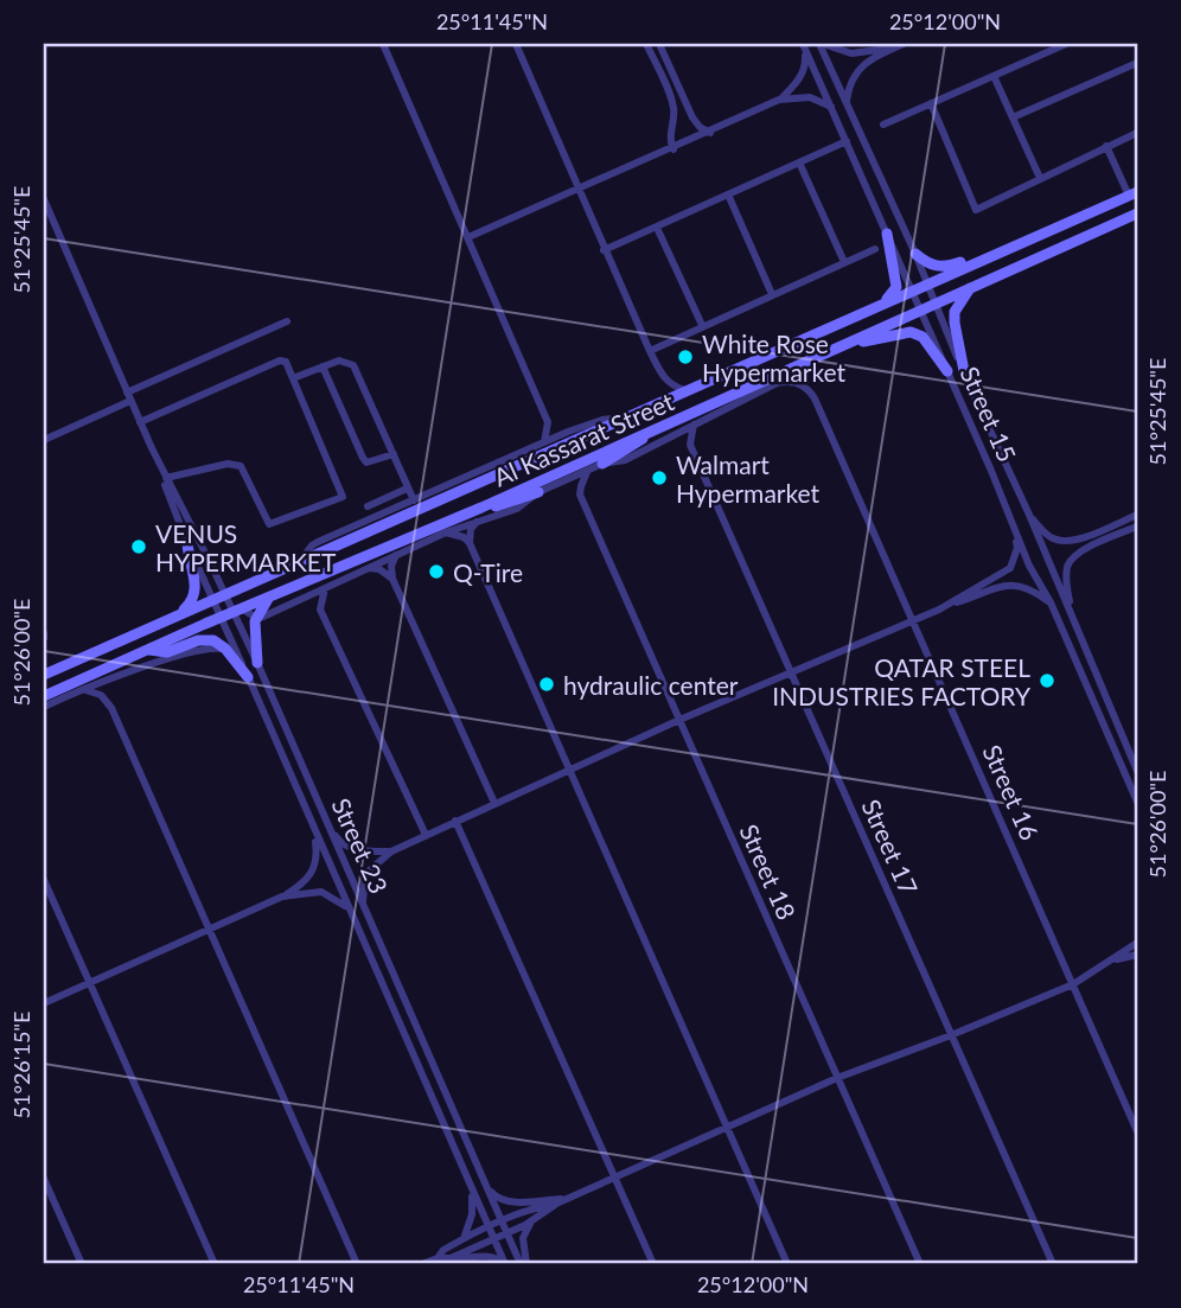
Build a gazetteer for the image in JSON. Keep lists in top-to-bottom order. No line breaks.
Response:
{"streets":{"street":["Street 15","Al Kassarat Street","Street 16","Street 23","Street 17","Street 18"]},"crossings":[["Street 15","Al Kassarat Street"],["Al Kassarat Street","Street 23"]],"places":["White Rose Hypermarket","Walmart Hypermarket","VENUS HYPERMARKET","Q-Tire","QATAR STEEL INDUSTRIES FACTORY","hydraulic center"],"coordinates":["25°11'45\"N","25°12'00\"N","51°25'45\"E","51°26'00\"E","51°26'15\"E"]}
